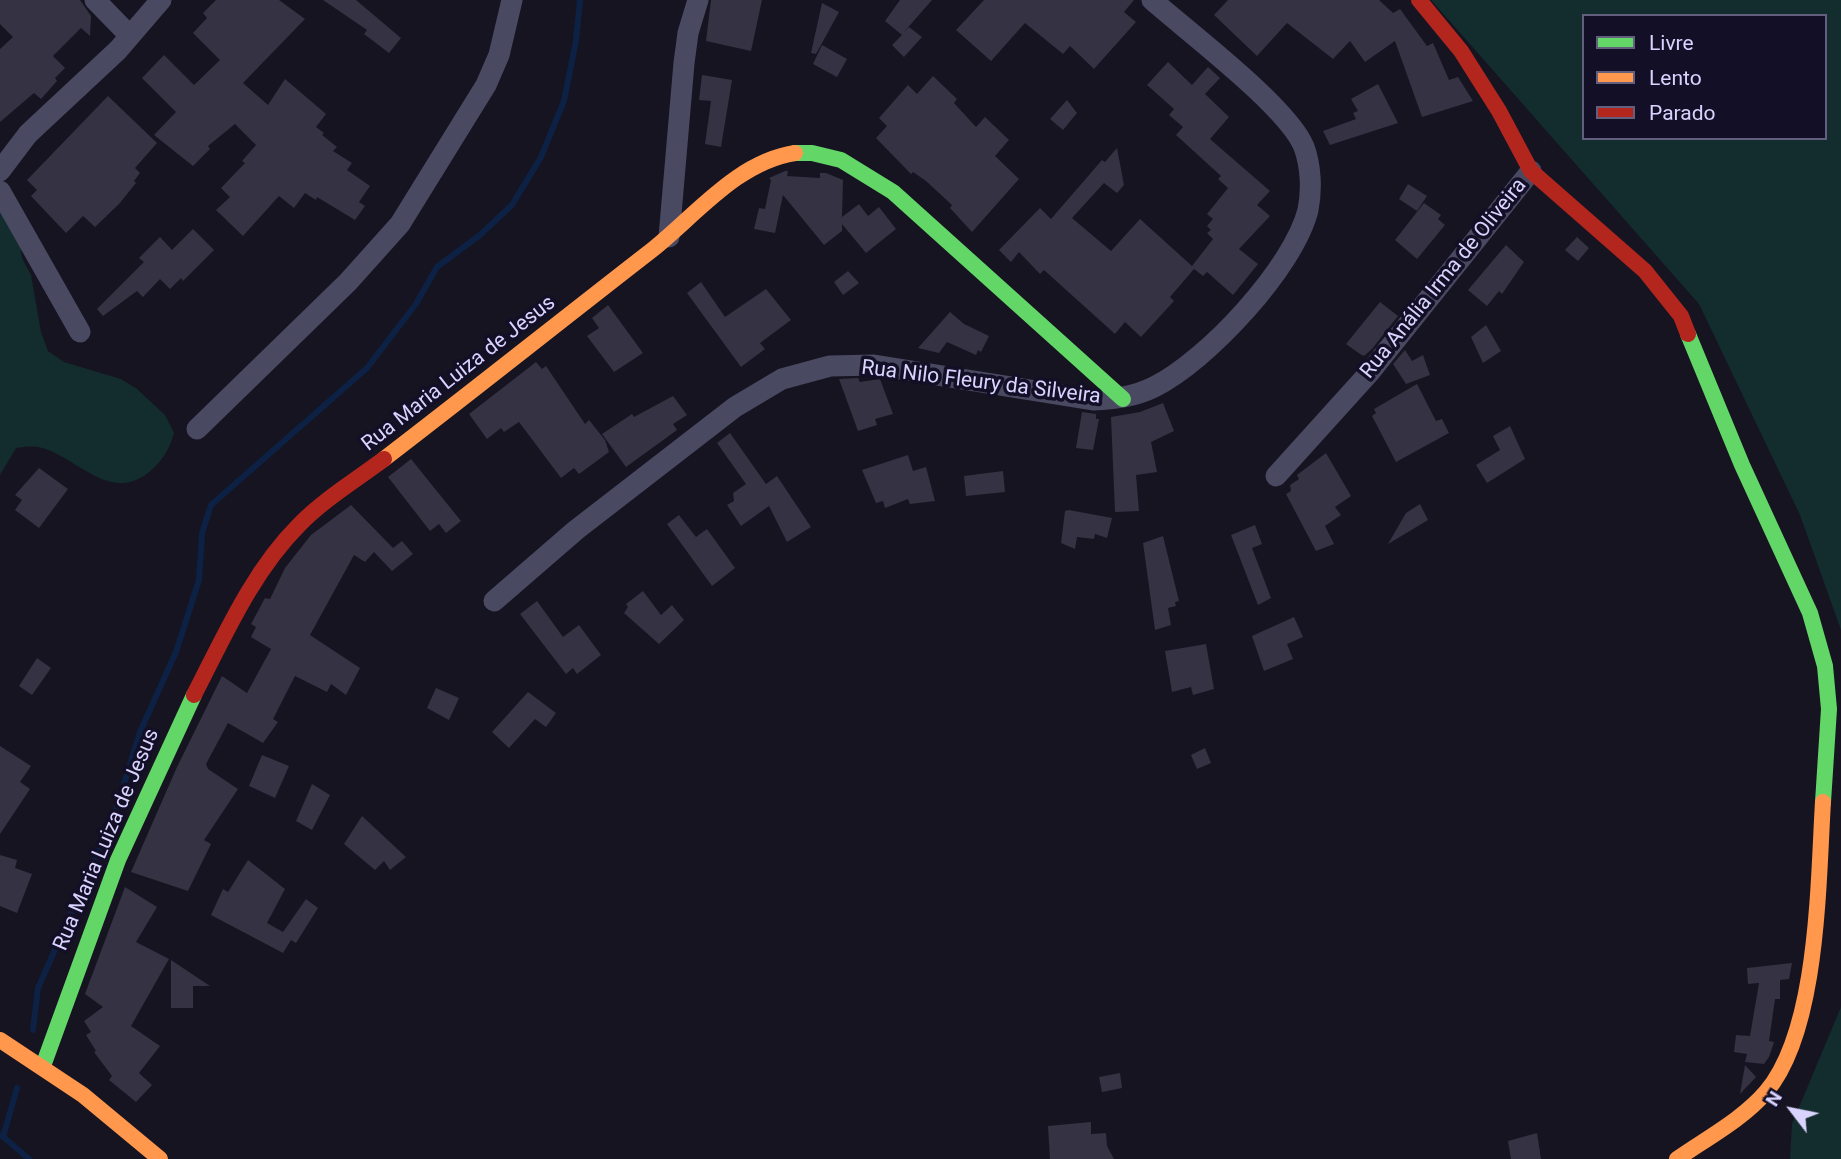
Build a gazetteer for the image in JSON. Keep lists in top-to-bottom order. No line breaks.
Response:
{"streets":{"street":["Rua Anália Irma de Oliveira","Rua Maria Luiza de Jesus","Rua Nilo Fleury da Silveira"]},"crossings":[["Rua Maria Luiza de Jesus","Rua Nilo Fleury da Silveira"]],"legend":["Livre","Lento","Parado"],"north":"top left"}
